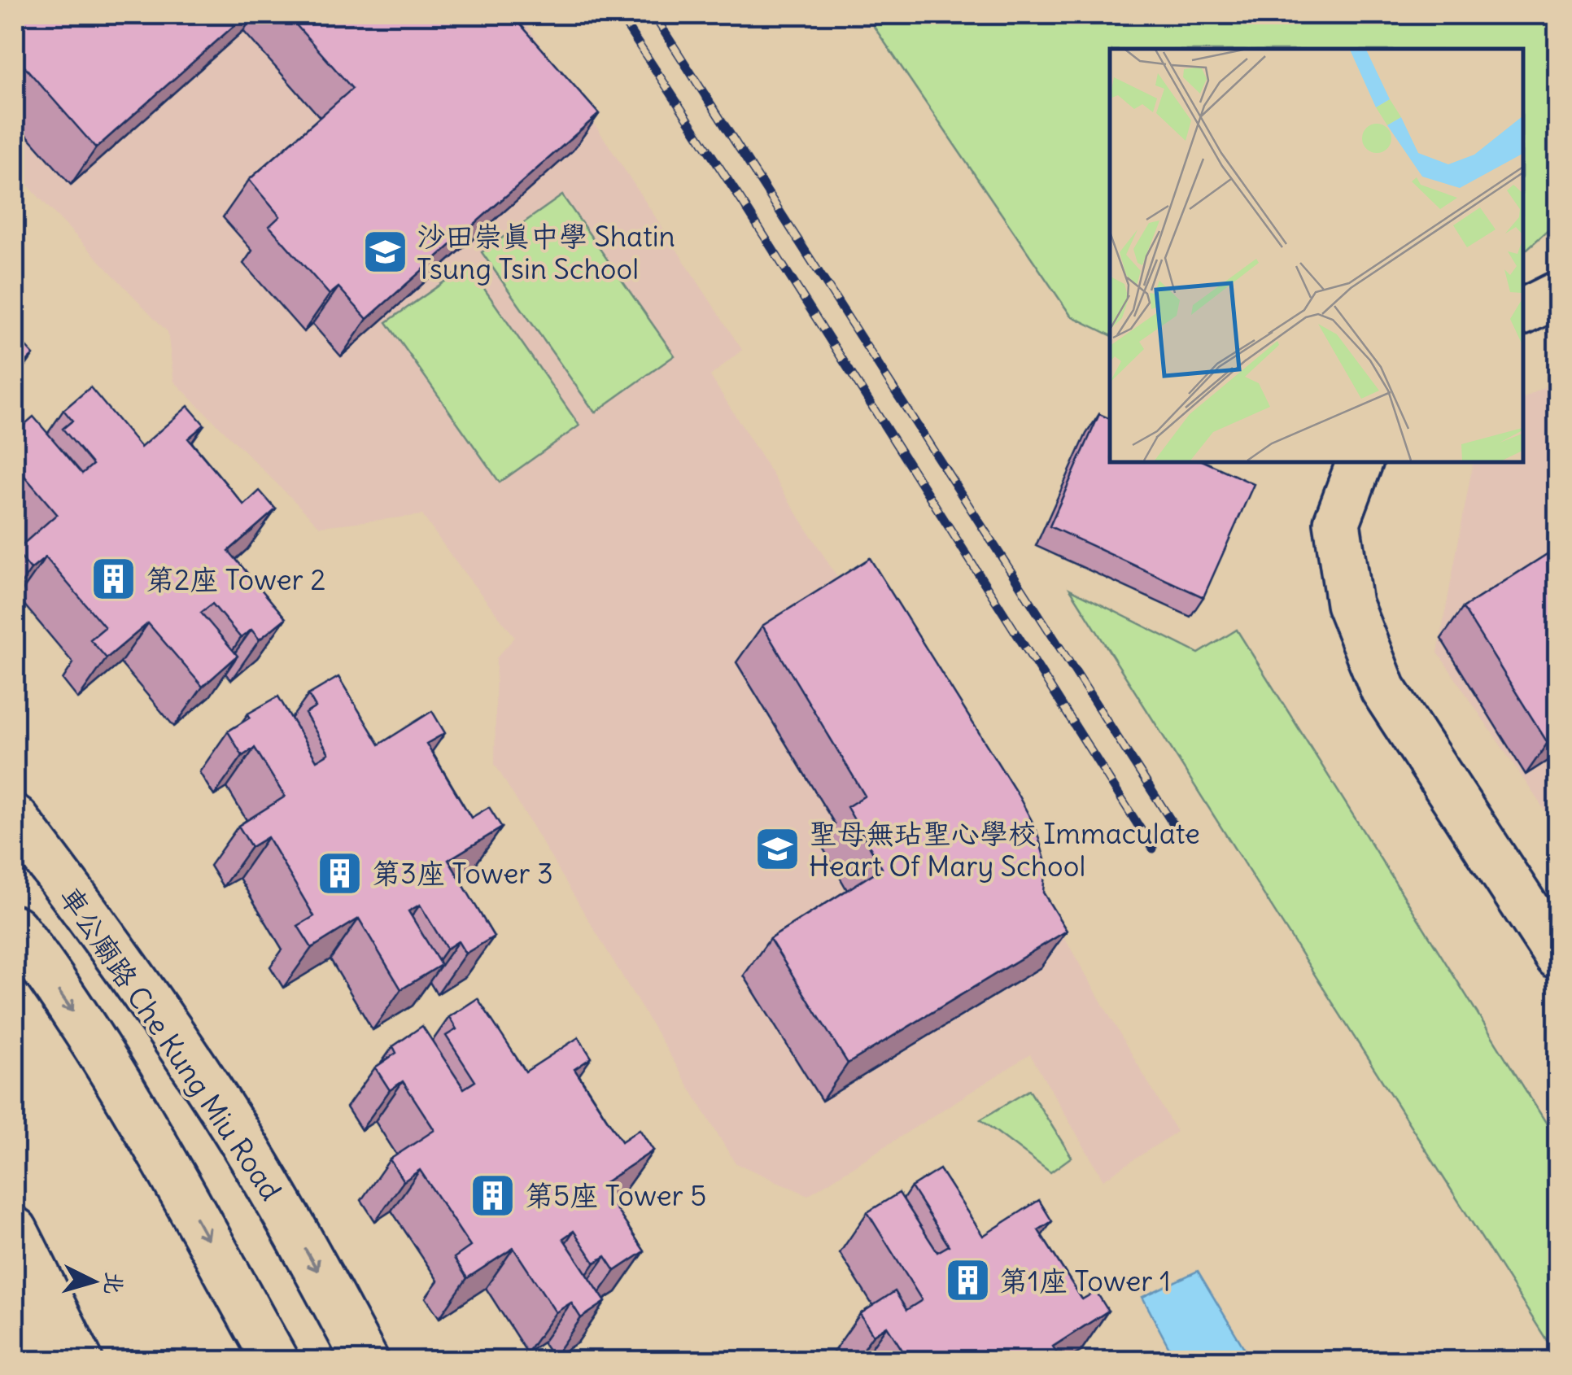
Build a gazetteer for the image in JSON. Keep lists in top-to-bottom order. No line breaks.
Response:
{"streets":{"main road":["車公廟路 Che Kung Miu Road"]},"places":{"school or university":["沙田崇真中學 Shatin Tsung Tsin School","聖母無玷聖心學校 Immaculate Heart Of Mary School"],"building":["第2座 Tower 2","第3座 Tower 3","第5座 Tower 5","第1座 Tower 1"]},"north":"right"}
